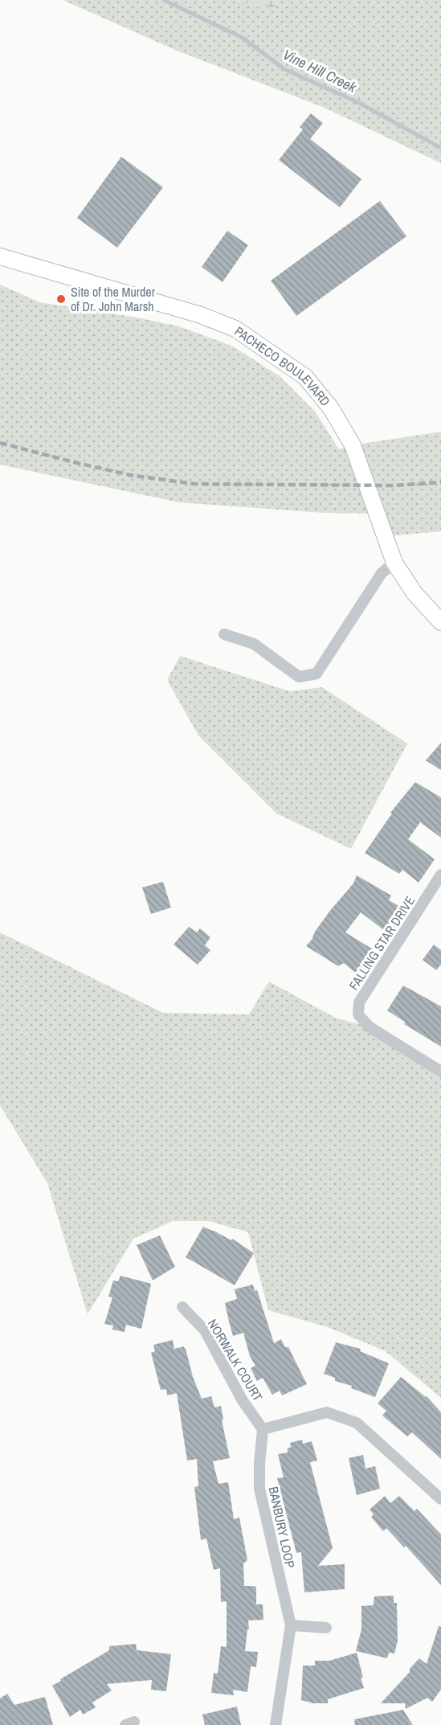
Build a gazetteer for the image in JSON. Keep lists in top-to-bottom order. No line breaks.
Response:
{"streets":{"main road":["PACHECO BOULEVARD"],"street":["FALLING STAR DRIVE","NORWALK COURT","BANBURY LOOP"]},"crossings":[["NORWALK COURT","BANBURY LOOP"]],"water":["Vine Hill Creek"],"places":["Site of the Murder of Dr. John Marsh"]}
